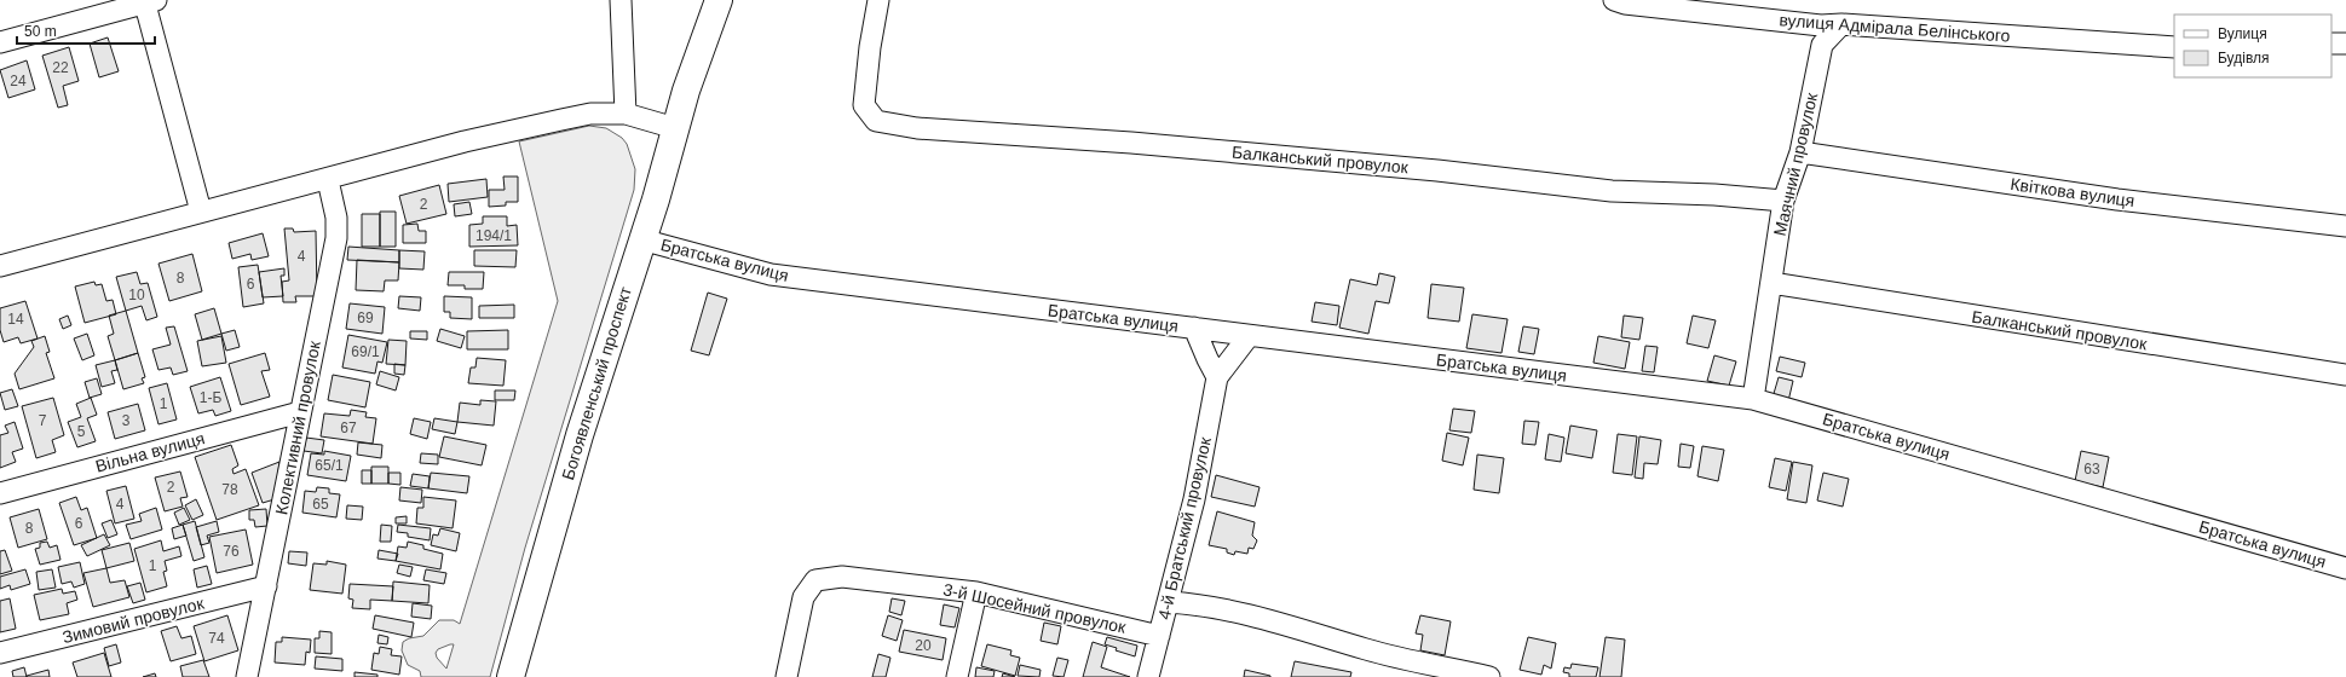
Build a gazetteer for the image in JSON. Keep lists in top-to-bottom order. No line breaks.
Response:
{"streets":{"main road":["Богоявленський проспект"],"street":["вулиця Адмірала Белінського","Балканський провулок","Маячний провулок","Квіткова вулиця","Братська вулиця","Колективний провулок","Вільна вулиця","4-й Братський провулок","3-й Шосейний провулок","Зимовий провулок"]},"crossings":[["вулиця Адмірала Белінського","Маячний провулок"],["Балканський провулок","Маячний провулок"],["Маячний провулок","Квіткова вулиця"],["Маячний провулок","Братська вулиця"],["Братська вулиця","Богоявленський проспект"],["Братська вулиця","4-й Братський провулок"],["Колективний провулок","Вільна вулиця"],["Колективний провулок","Зимовий провулок"],["4-й Братський провулок","3-й Шосейний провулок"]],"house_numbers":["22","24","2","194/1","4","8","6","10","69","14","69/1","1-Б","1","7","3","67","5","65/1","63","2","78","4","65","6","8","76","1","74","20"],"legend":["Вулиця","Будівля"],"scale_bar":"50 m"}
